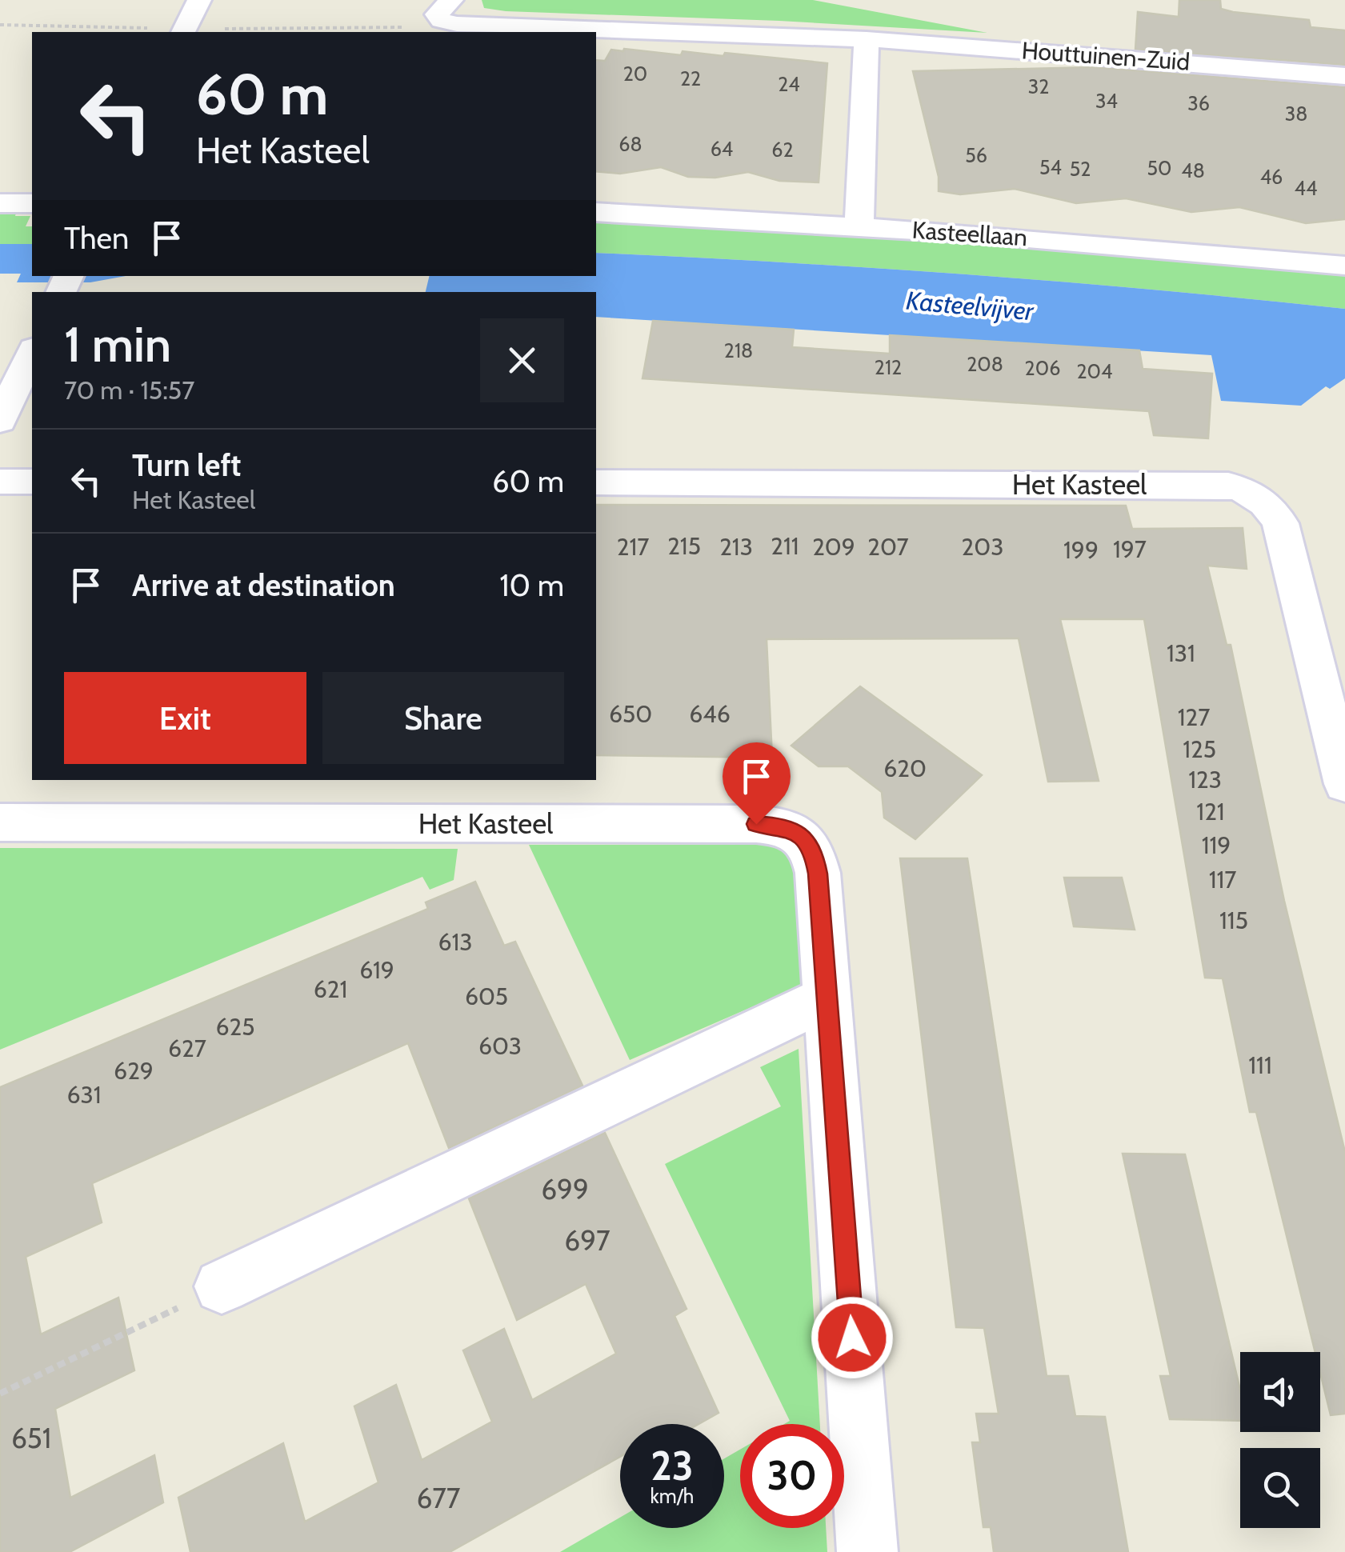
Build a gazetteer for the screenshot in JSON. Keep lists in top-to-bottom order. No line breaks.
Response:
{"streets":{"street":["Houttuinen-Zuid","Kasteellaan","Het Kasteel"]},"water":["Kasteelvijver"],"house_numbers":["20","22","24","32","34","36","38","68","64","62","56","54","50","52","48","46","44","218","208","212","206","204","215","211","217","213","209","207","203","197","199","131","650","646","127","125","620","123","121","119","117","115","613","619","621","605","625","603","627","111","629","631","699","697","651","677"],"page":{"turn":["60 m","Het Kasteel"],"then":"Then","heading":["1 min","70 m · 15:57"],"list":[{"name":"Turn left","note":"Het Kasteel","value":"60 m"},{"name":"Arrive at destination","value":"10 m"}],"buttons":["Exit","Share"],"speed":"23 km/h","limit":"30"}}
